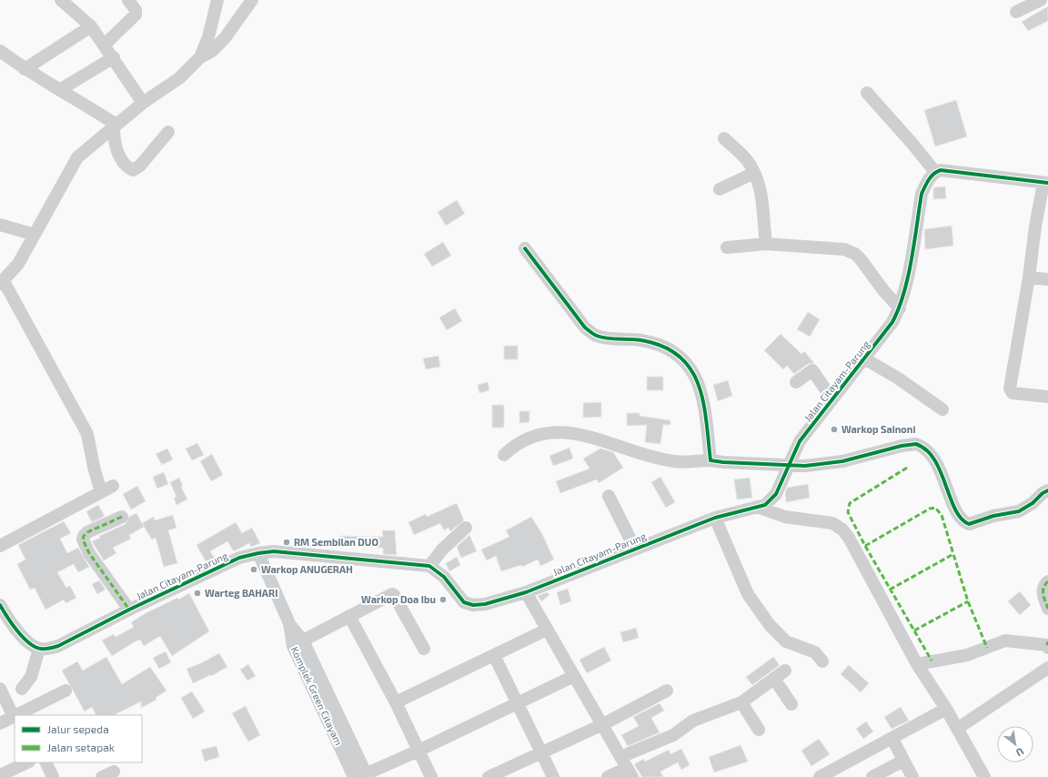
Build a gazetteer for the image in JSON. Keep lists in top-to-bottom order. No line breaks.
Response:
{"streets":{"street":["Jalan Citayam-Parung","Komplek Green Citayam"]},"crossings":[["Jalan Citayam-Parung","Komplek Green Citayam"]],"places":["Warkop Sainoni","RM Sembilan DUO","Warkop ANUGERAH","Warteg BAHARI","Warkop Doa Ibu"],"legend":["Jalur sepeda","Jalan setapak"],"north":"bottom right"}
